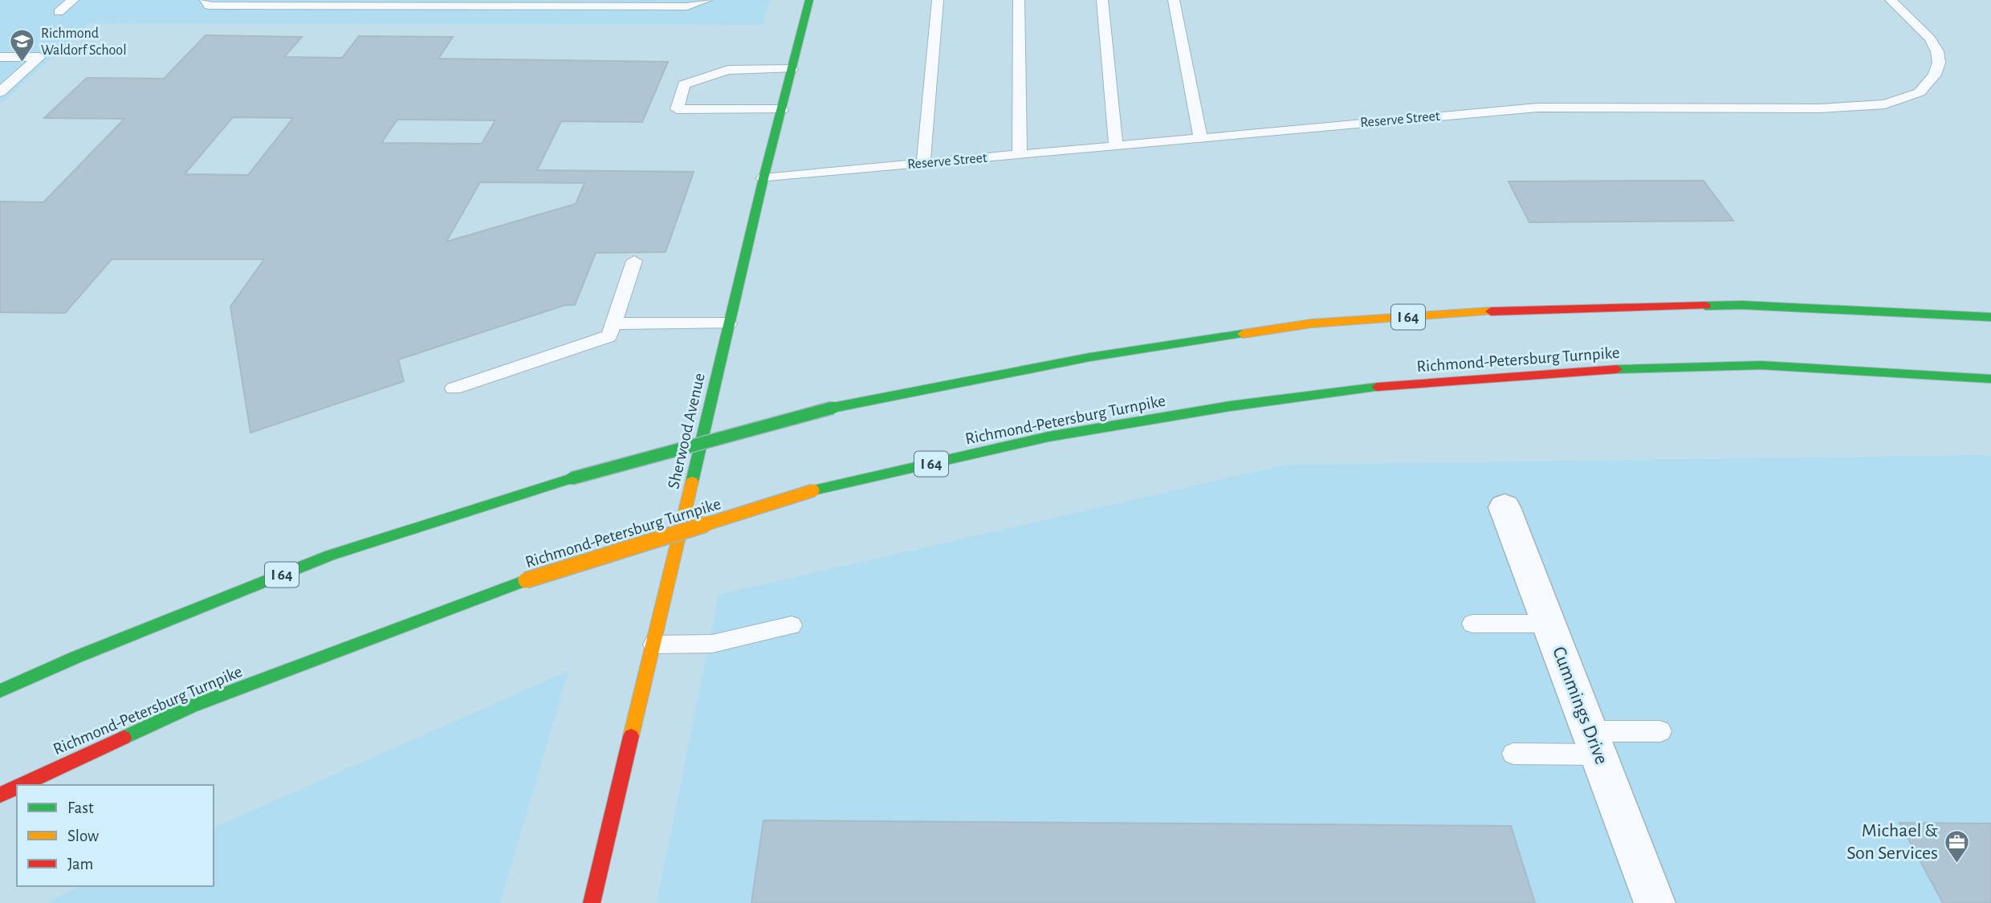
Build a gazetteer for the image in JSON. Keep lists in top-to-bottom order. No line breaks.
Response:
{"streets":{"main road":["I 64","Richmond-Petersburg Turnpike","Sherwood Avenue"],"street":["Cummings Drive"],"lane":["Reserve Street"]},"crossings":[["Reserve Street","Sherwood Avenue"]],"places":{"school or university":["Richmond Waldorf School"],"office":["Michael & Son Services"]},"legend":["Fast","Slow","Jam"]}
